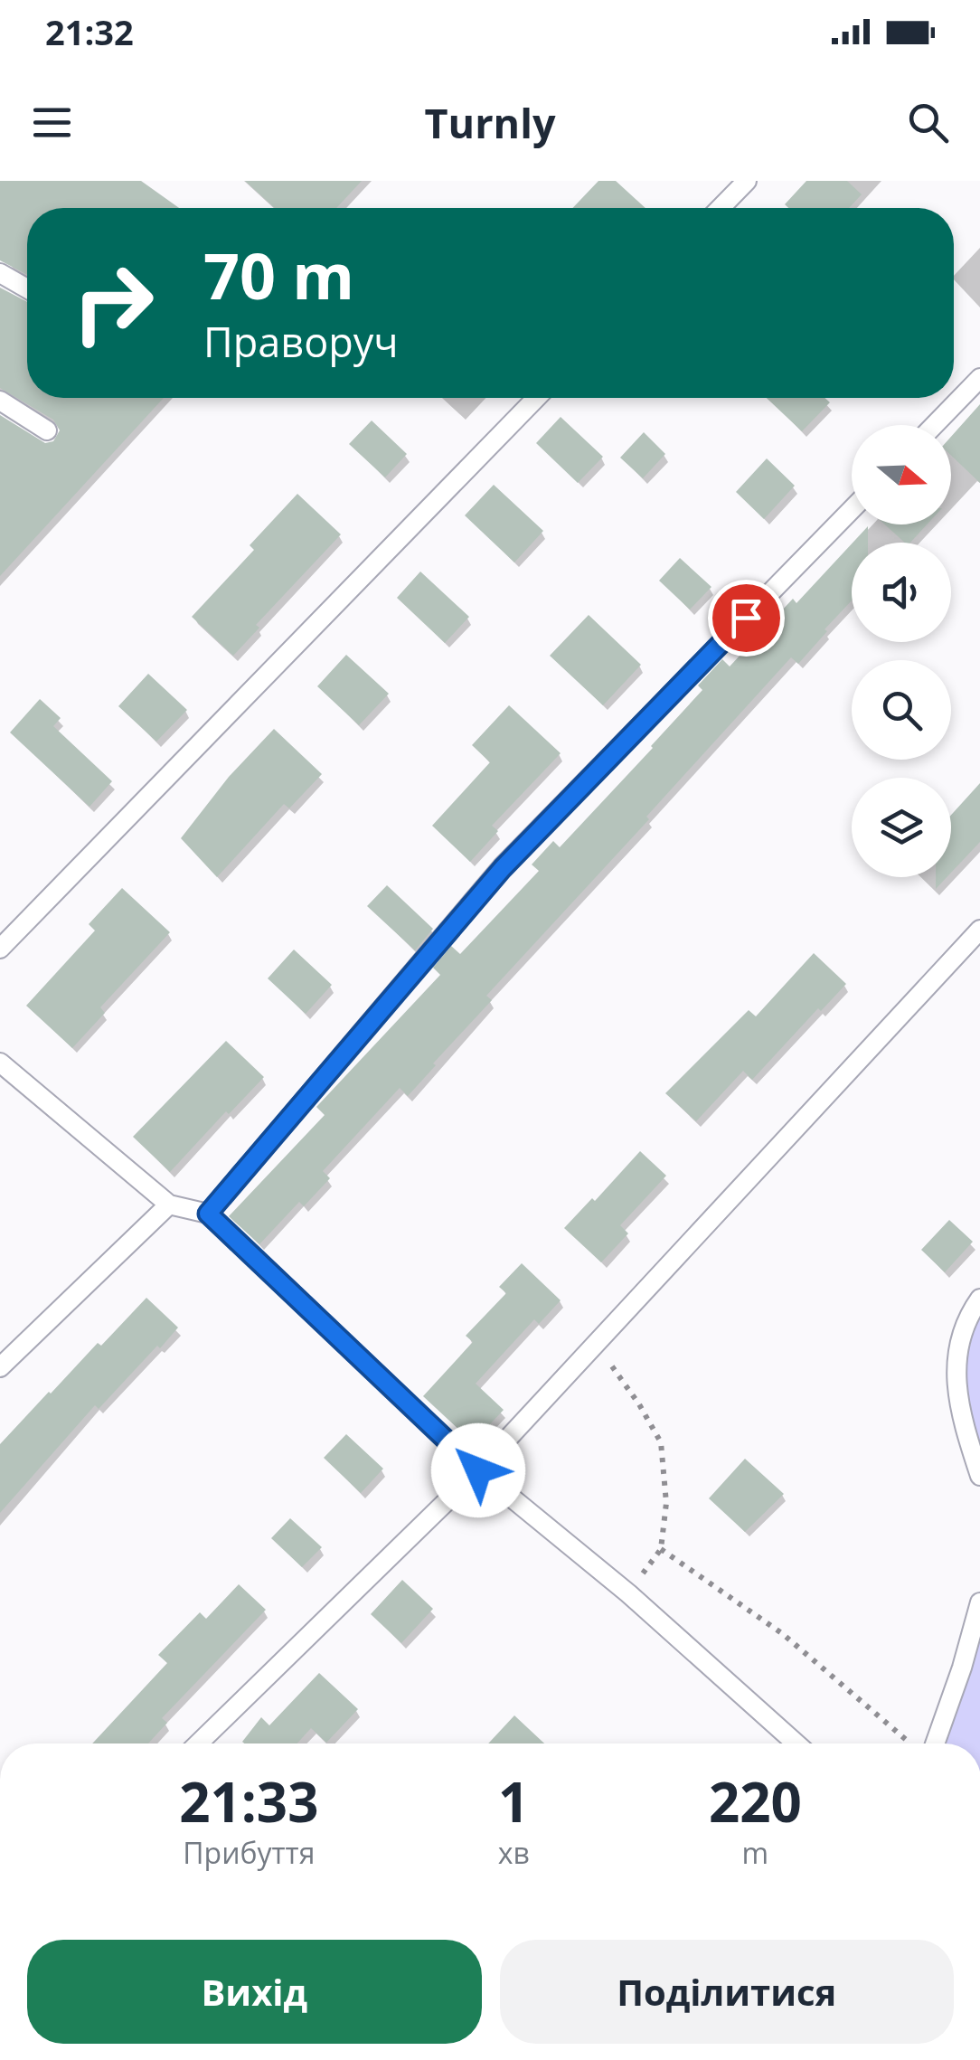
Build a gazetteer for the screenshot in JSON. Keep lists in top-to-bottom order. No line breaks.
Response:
{"north":"right","page":{"status":"21:32","header":"Turnly","turn":["70 m","Праворуч"],"eta":["21:33","Прибуття","1","хв","220","m"],"buttons":["Вихід","Поділитися"]}}
